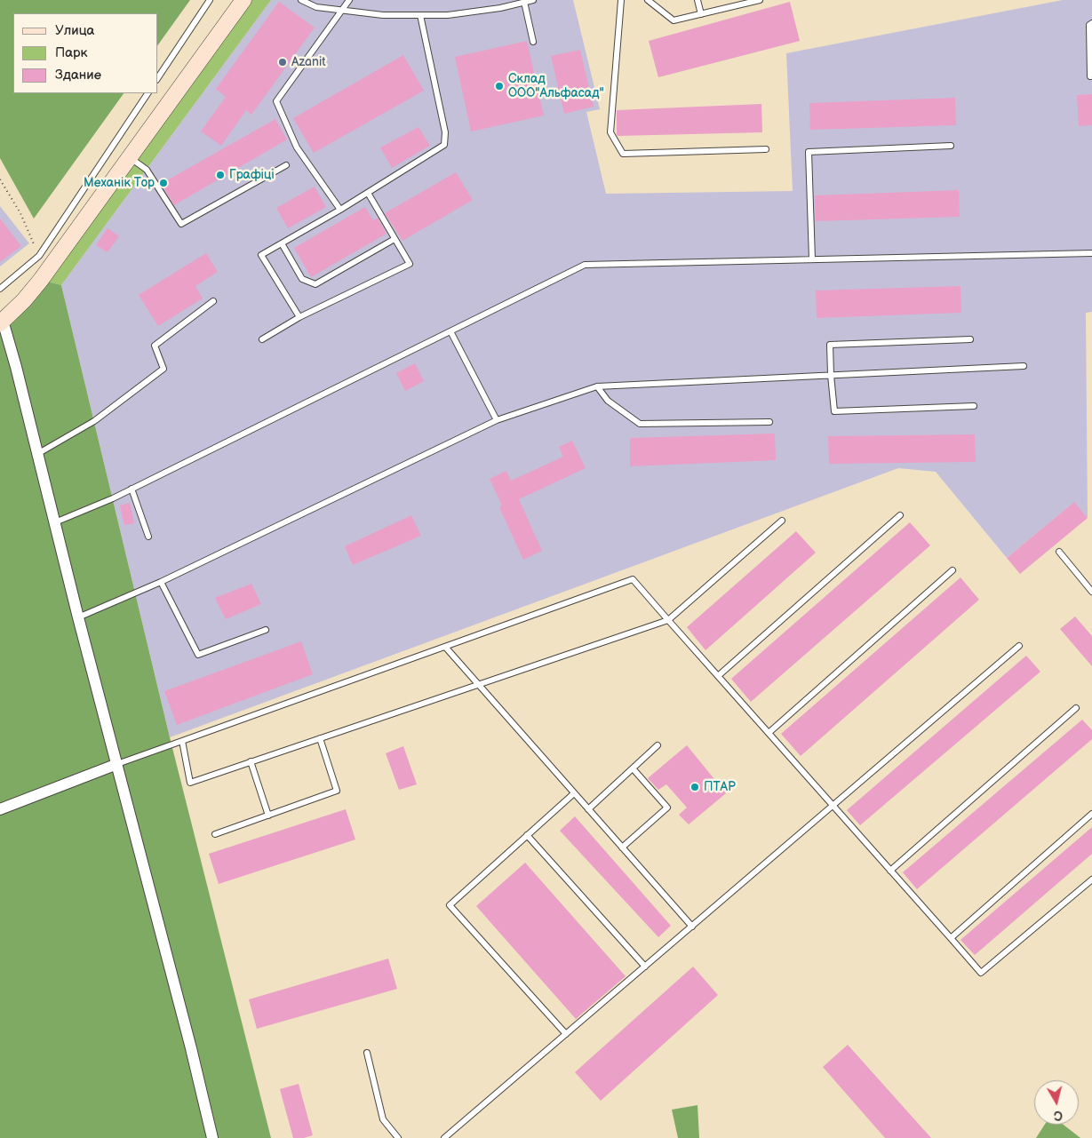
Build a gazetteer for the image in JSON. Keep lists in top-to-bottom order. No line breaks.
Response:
{"places":["Azanit","Склад ООО\"Альфасад\"","Графіці","Механік Тор","ПТАР"],"legend":["Улица","Парк","Здание"],"north":"bottom"}
